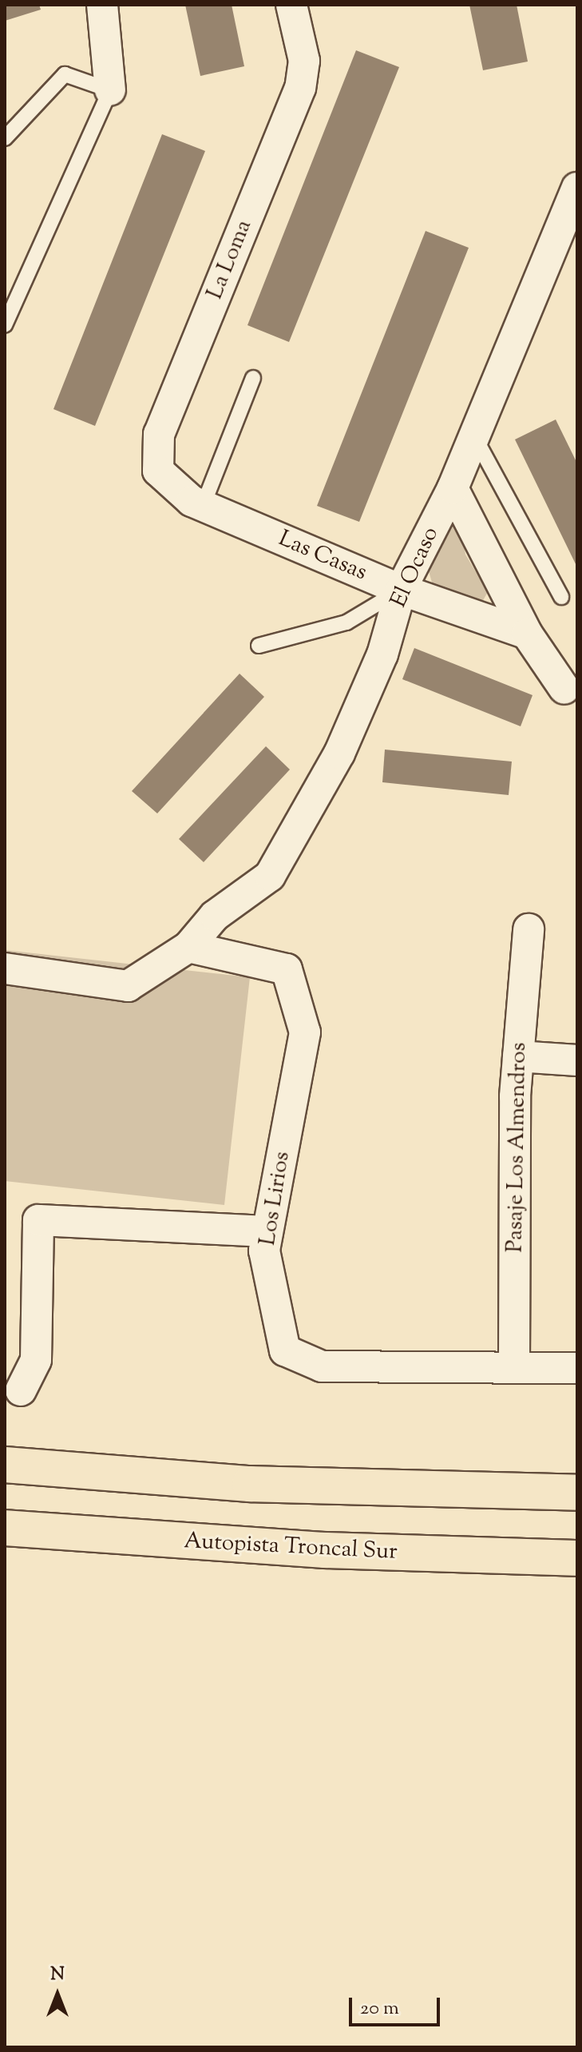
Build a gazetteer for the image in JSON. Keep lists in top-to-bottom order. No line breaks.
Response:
{"streets":{"highway":["Autopista Troncal Sur"],"street":["La Loma","Las Casas","El Ocaso","Pasaje Los Almendros","Los Lirios"]},"crossings":[["La Loma","Las Casas"],["Las Casas","El Ocaso"],["El Ocaso","Los Lirios"],["Pasaje Los Almendros","Los Lirios"]],"scale_bar":"20 m","north":"top"}
